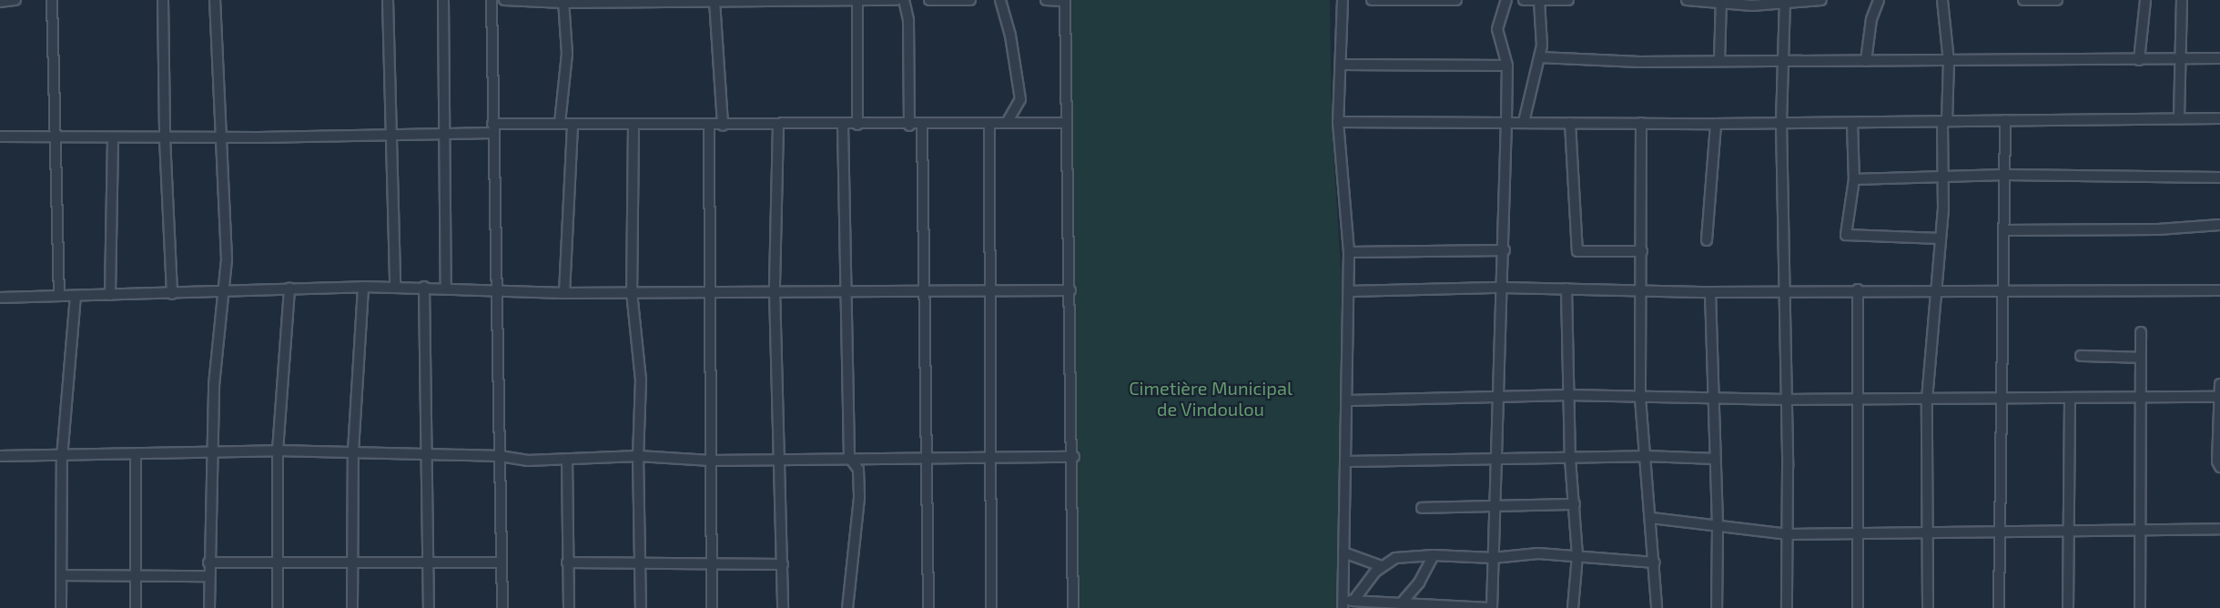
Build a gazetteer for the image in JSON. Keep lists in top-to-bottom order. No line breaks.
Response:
{"parks":["Cimetière Municipal de Vindoulou"]}
